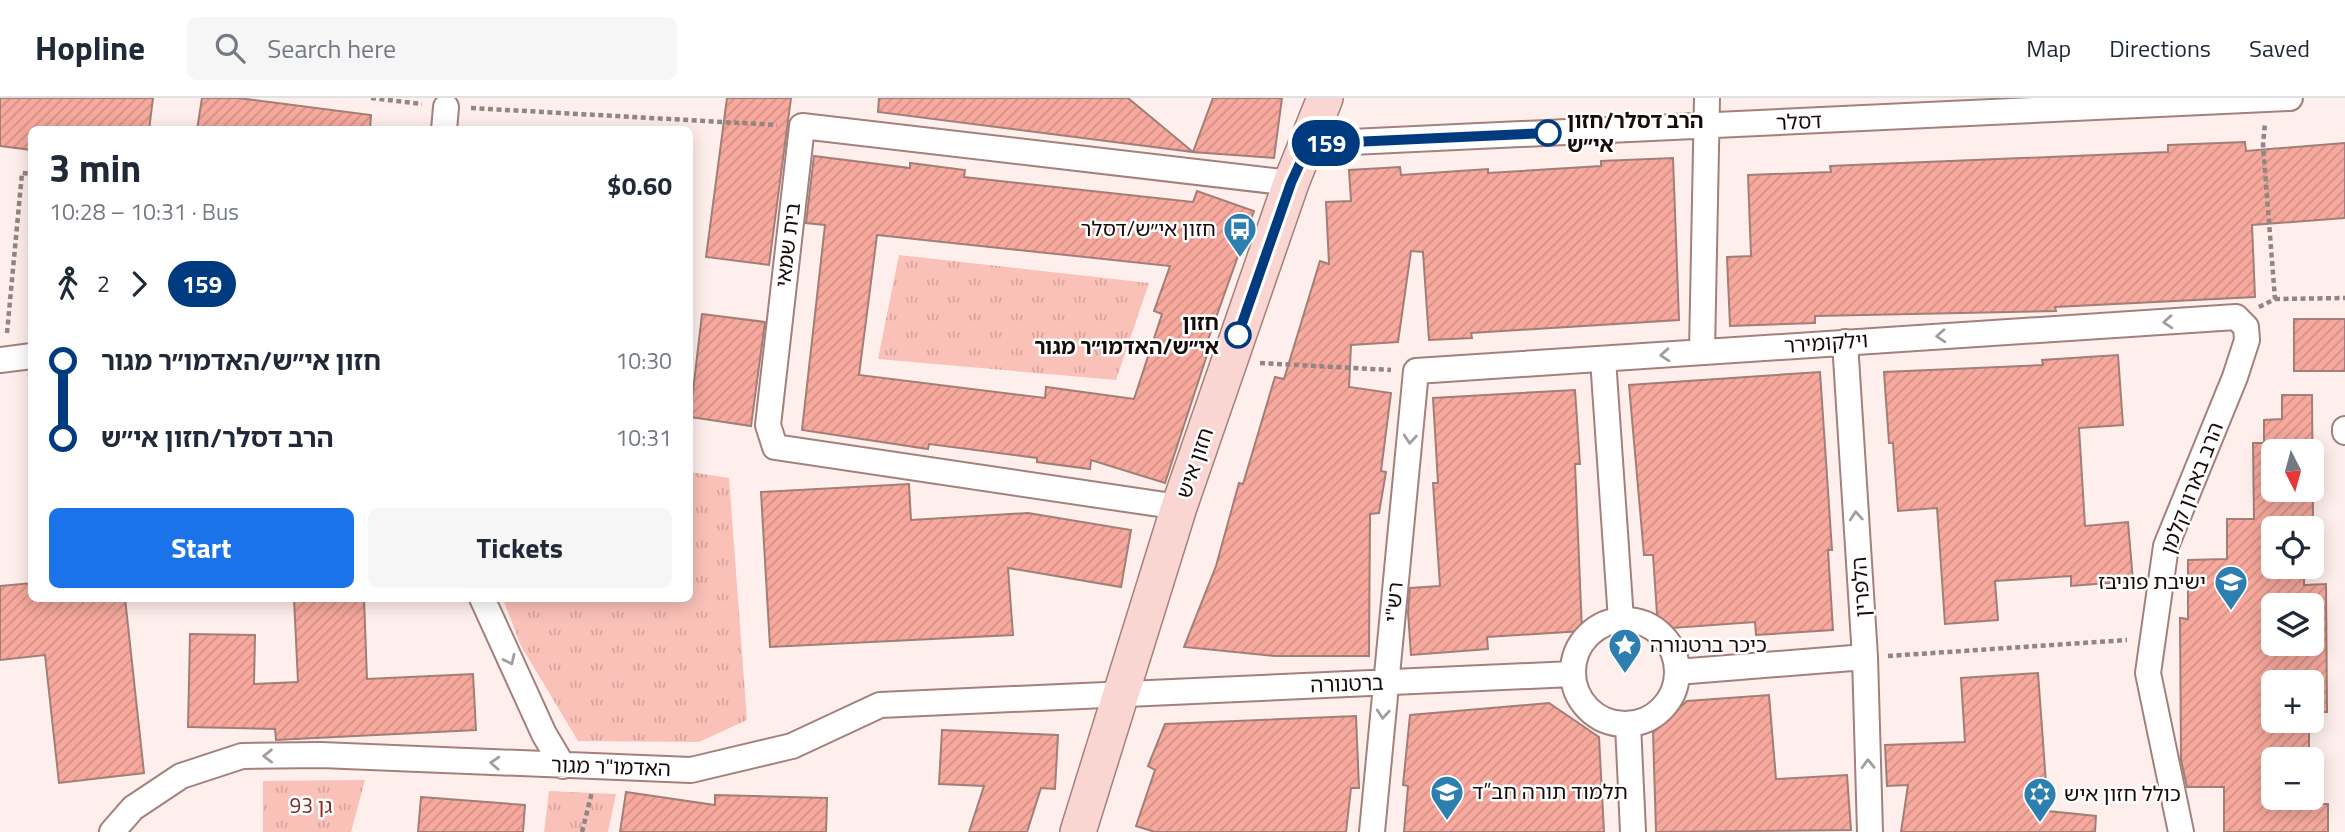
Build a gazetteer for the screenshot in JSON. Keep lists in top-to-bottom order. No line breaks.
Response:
{"streets":{"street":["דסלר","בית שמאי","וילקומירר","חזון איש","הרב בארון קלמן","הלפרין","רש\"י","ברטנורה","האדמו\"ר מגור"]},"crossings":[["דסלר","חזון איש"],["בית שמאי","חזון איש"],["וילקומירר","הרב בארון קלמן"],["וילקומירר","הלפרין"],["וילקומירר","רש\"י"],["חזון איש","ברטנורה"],["חזון איש","האדמו\"ר מגור"],["רש\"י","ברטנורה"],["ברטנורה","האדמו\"ר מגור"]],"one_way":["וילקומירר","הלפרין","האדמו\"ר מגור"],"parks":["גן 93"],"places":{"other":["הרב דסלר/חזון אי״ש","חזון אי״ש/האדמו״ר מגור"],"bus stop":["חזון אי״ש/דסלר"],"school or university":["ישיבת פוניבז","תלמוד תורה חב”ד"],"place":["כיכר ברטנורה"],"synagogue":["כולל חזון איש"]},"lines":["bus line 159"],"north":"bottom","page":{"header":"Hopline","search":"Search here","nav":["Map","Directions","Saved"],"on_map":"159","heading":["3 min","10:28 – 10:31 · Bus","$0.60"],"legs":["2","159"],"list":[{"name":"חזון אי״ש/האדמו״ר מגור","value":"10:30"},{"name":"הרב דסלר/חזון אי״ש","value":"10:31"}],"map_buttons":["+","−"],"buttons":["Start","Tickets"]}}
